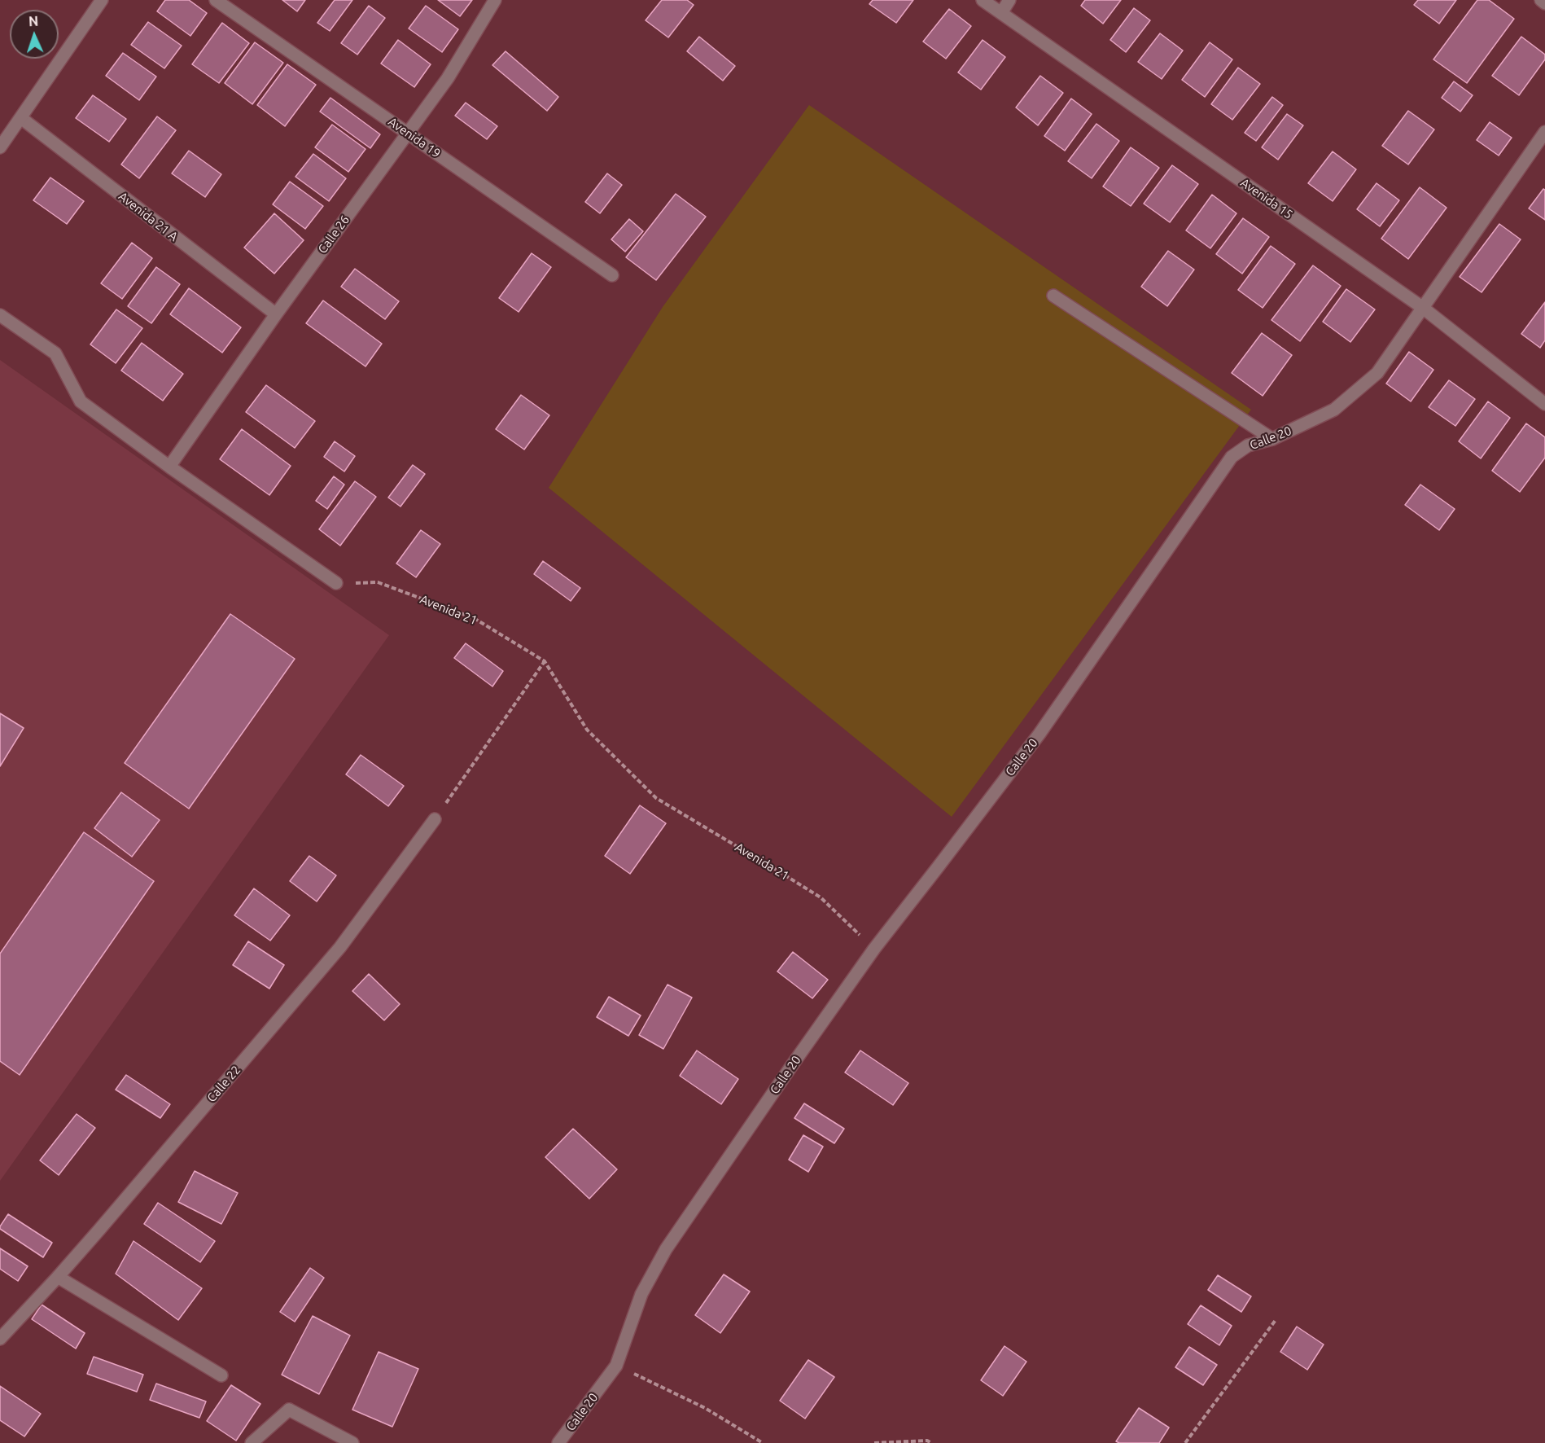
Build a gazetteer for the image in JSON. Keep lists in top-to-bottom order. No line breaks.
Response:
{"streets":{"street":["Avenida 19","Avenida 15","Avenida 21 A","Calle 26","Calle 20","Calle 22"],"path":["Avenida 21"]},"crossings":[["Avenida 19","Calle 26"],["Avenida 15","Calle 20"],["Avenida 21 A","Calle 26"],["Calle 20","Avenida 21"]],"north":"top"}
